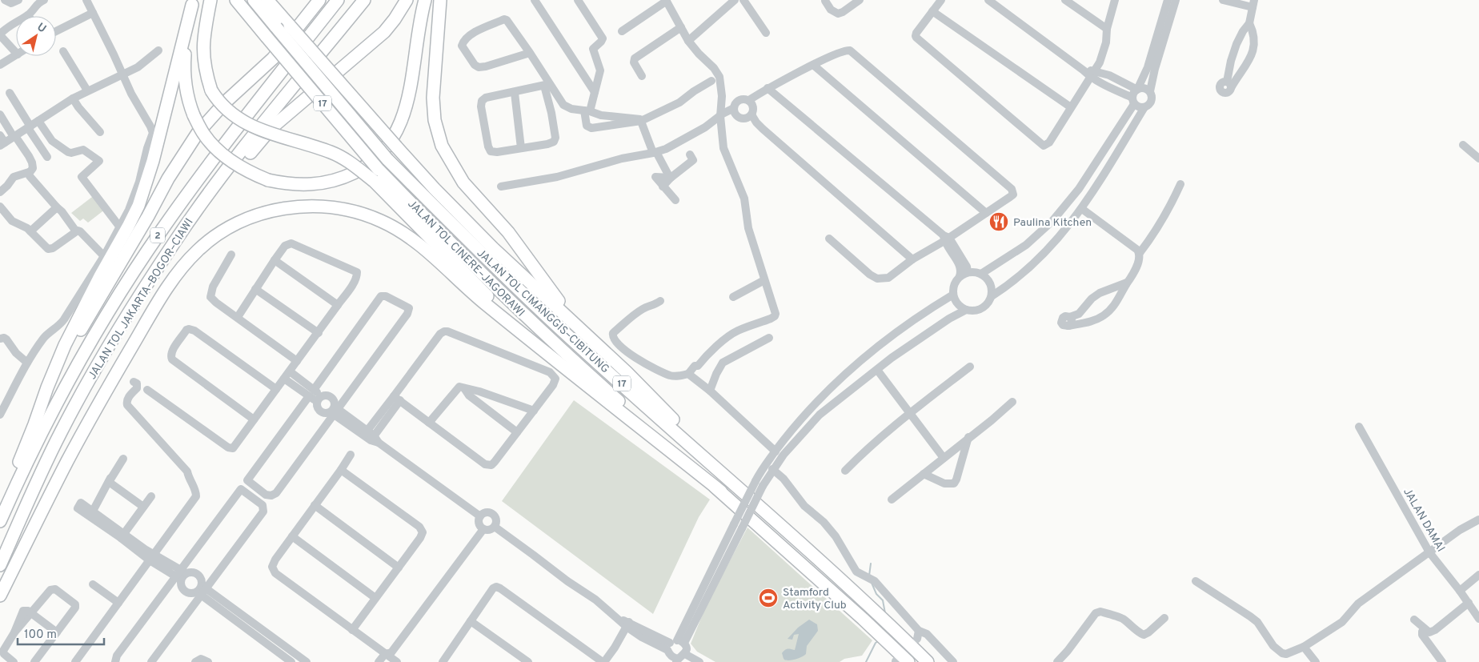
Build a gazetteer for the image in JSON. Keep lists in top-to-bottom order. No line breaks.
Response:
{"streets":{"highway":["17","2","JALAN TOL CINERE–JAGORAWI","JALAN TOL JAKARTA–BOGOR–CIAWI","JALAN TOL CIMANGGIS–CIBITUNG"],"street":["JALAN DAMAI"]},"crossings":[["17","JALAN TOL CINERE–JAGORAWI"]],"places":{"restaurant":["Paulina Kitchen"],"sports":["Stamford Activity Club"]},"scale_bar":"100 m","north":"top right"}
